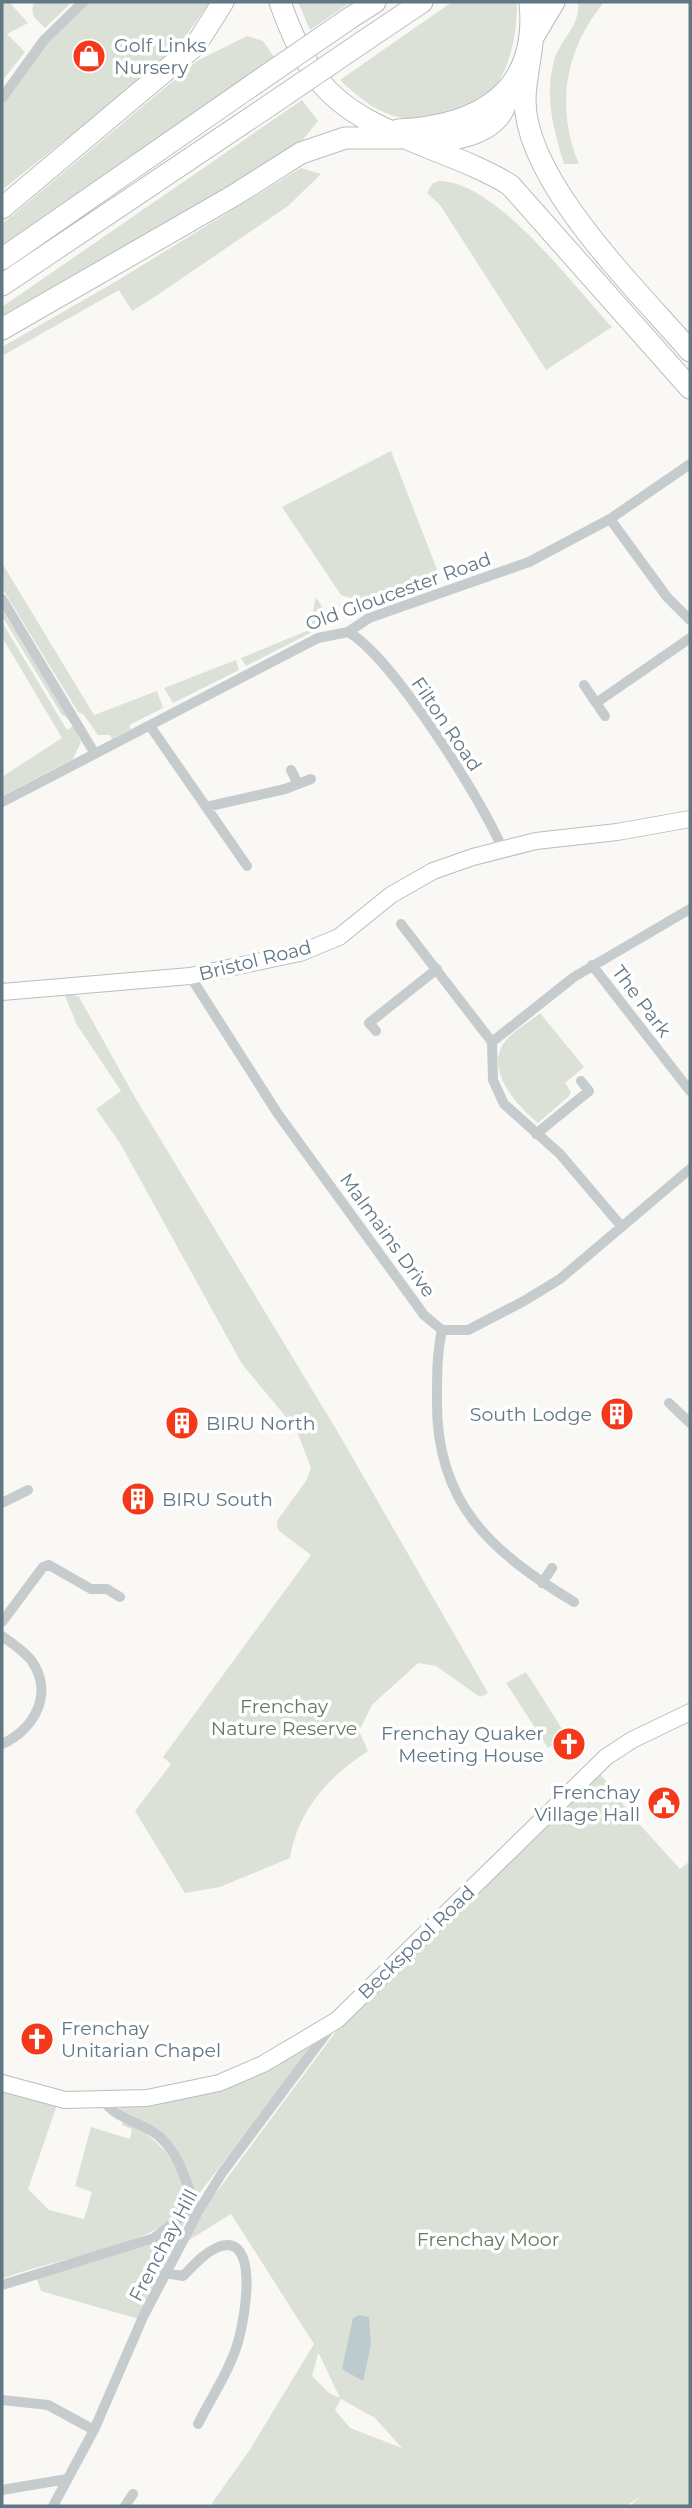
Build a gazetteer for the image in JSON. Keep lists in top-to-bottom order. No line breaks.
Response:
{"streets":{"street":["Old Gloucester Road","Filton Road","Bristol Road","The Park","Malmains Drive","Beckspool Road","Frenchay Hill"]},"crossings":[["Old Gloucester Road","Filton Road"],["Filton Road","Bristol Road"],["Bristol Road","Malmains Drive"],["Beckspool Road","Frenchay Hill"]],"parks":["Frenchay Nature Reserve","Frenchay Moor"],"places":{"shop":["Golf Links Nursery"],"building":["South Lodge","BIRU North","BIRU South"],"church":["Frenchay Quaker Meeting House","Frenchay Unitarian Chapel"],"public building":["Frenchay Village Hall"]}}
